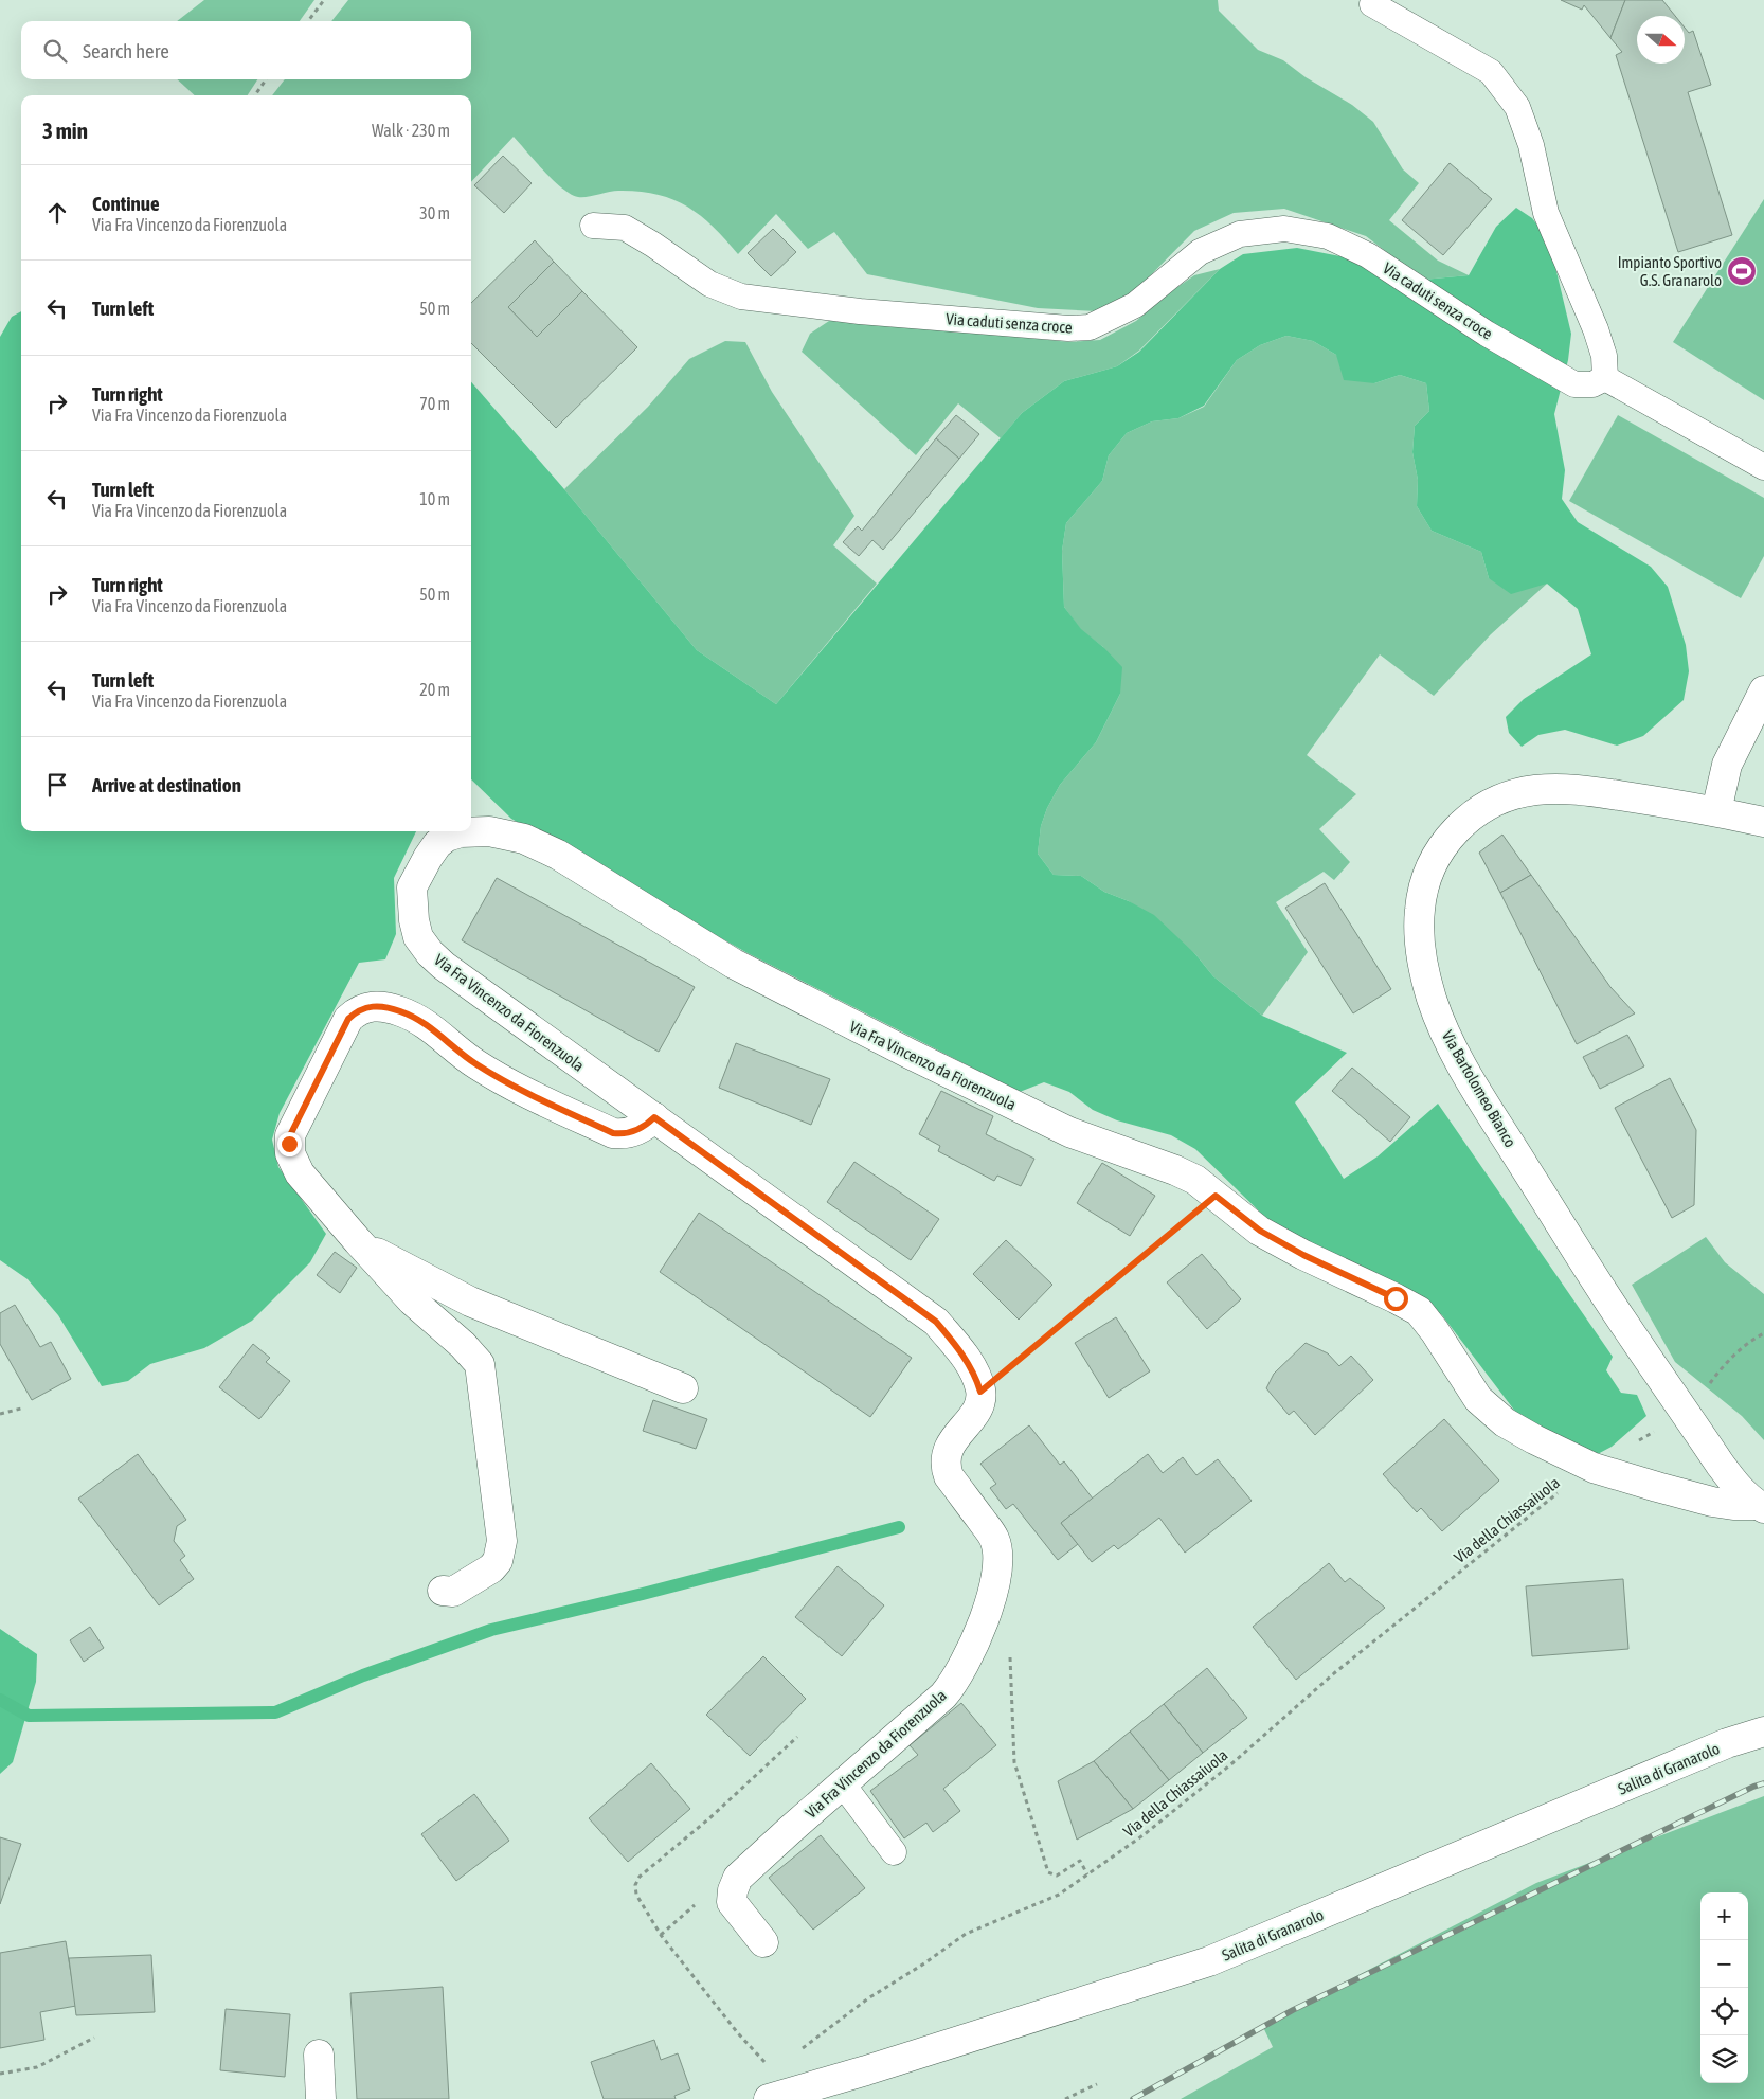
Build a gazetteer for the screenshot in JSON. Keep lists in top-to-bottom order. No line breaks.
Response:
{"streets":{"street":["Via Fra Vincenzo da Fiorenzuola","Via Bartolomeo Bianco","Salita di Granarolo"],"lane":["Via caduti senza croce"],"path":["Via della Chiassaiuola"]},"crossings":[["Via Fra Vincenzo da Fiorenzuola","Via Bartolomeo Bianco"],["Via Fra Vincenzo da Fiorenzuola","Via della Chiassaiuola"]],"places":{"sports":["Impianto Sportivo G.S. Granarolo"]},"north":"right","page":{"search":"Search here","heading":["3 min","Walk · 230 m"],"list":[["Continue","Via Fra Vincenzo da Fiorenzuola","30 m"],["Turn left","50 m"],["Turn right","Via Fra Vincenzo da Fiorenzuola","70 m"],["Turn left","Via Fra Vincenzo da Fiorenzuola","10 m"],["Turn right","Via Fra Vincenzo da Fiorenzuola","50 m"],["Turn left","Via Fra Vincenzo da Fiorenzuola","20 m"],"Arrive at destination"],"map_buttons":["+","−"]}}
